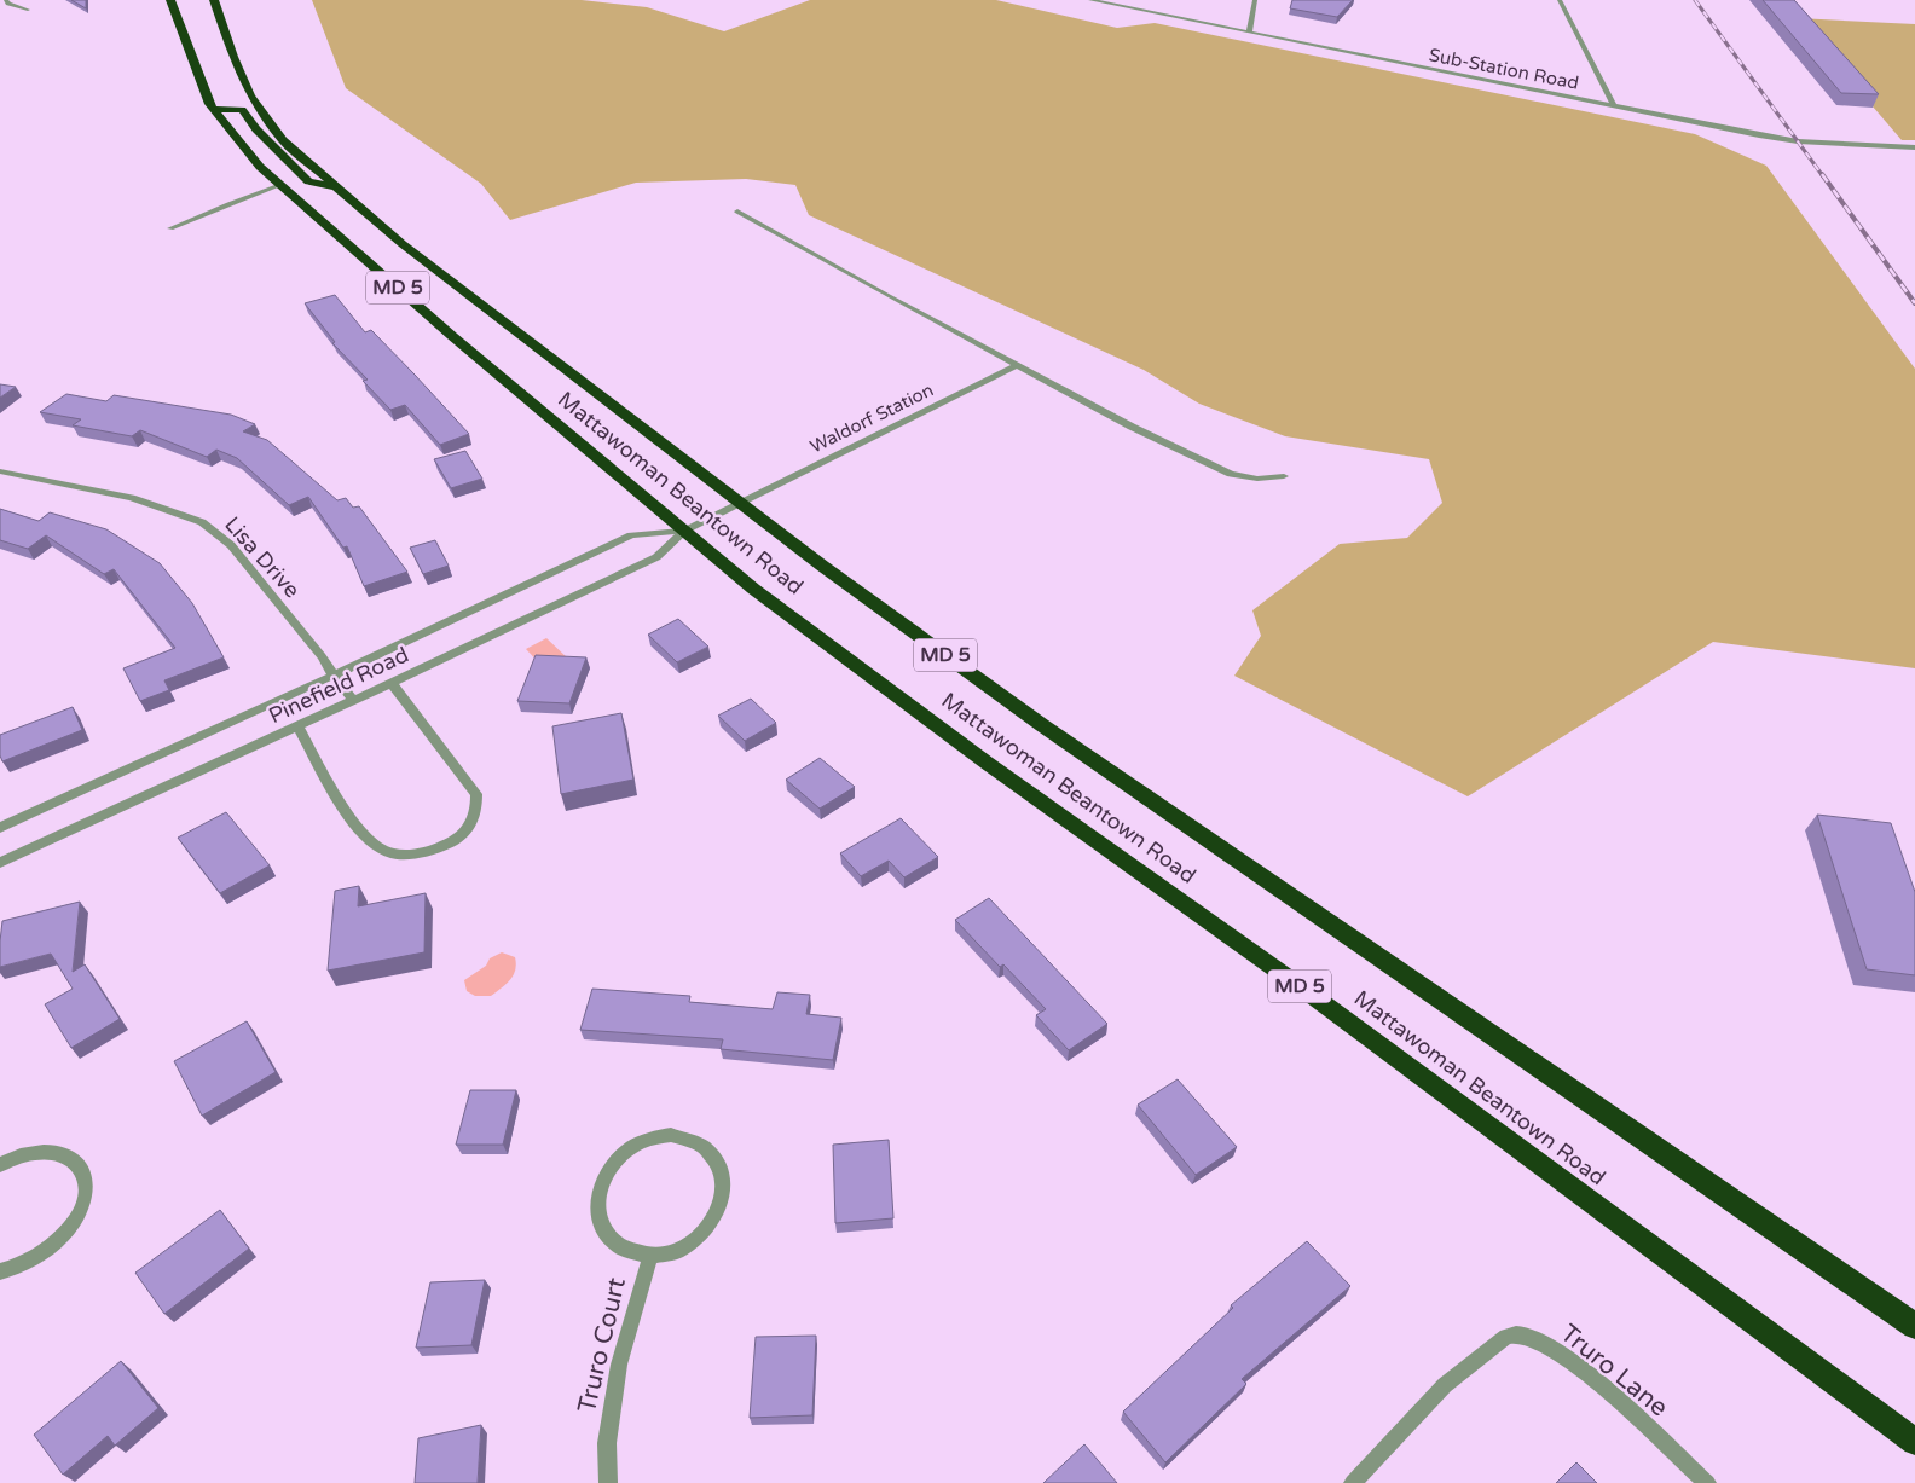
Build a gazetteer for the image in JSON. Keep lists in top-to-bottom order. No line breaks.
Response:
{"streets":{"highway":["MD 5","Mattawoman Beantown Road"],"street":["Sub-Station Road","Waldorf Station","Lisa Drive","Pinefield Road","Truro Court","Truro Lane"]},"crossings":[["Waldorf Station","Mattawoman Beantown Road"],["Waldorf Station","Pinefield Road"],["Mattawoman Beantown Road","Pinefield Road"],["Lisa Drive","Pinefield Road"]]}
